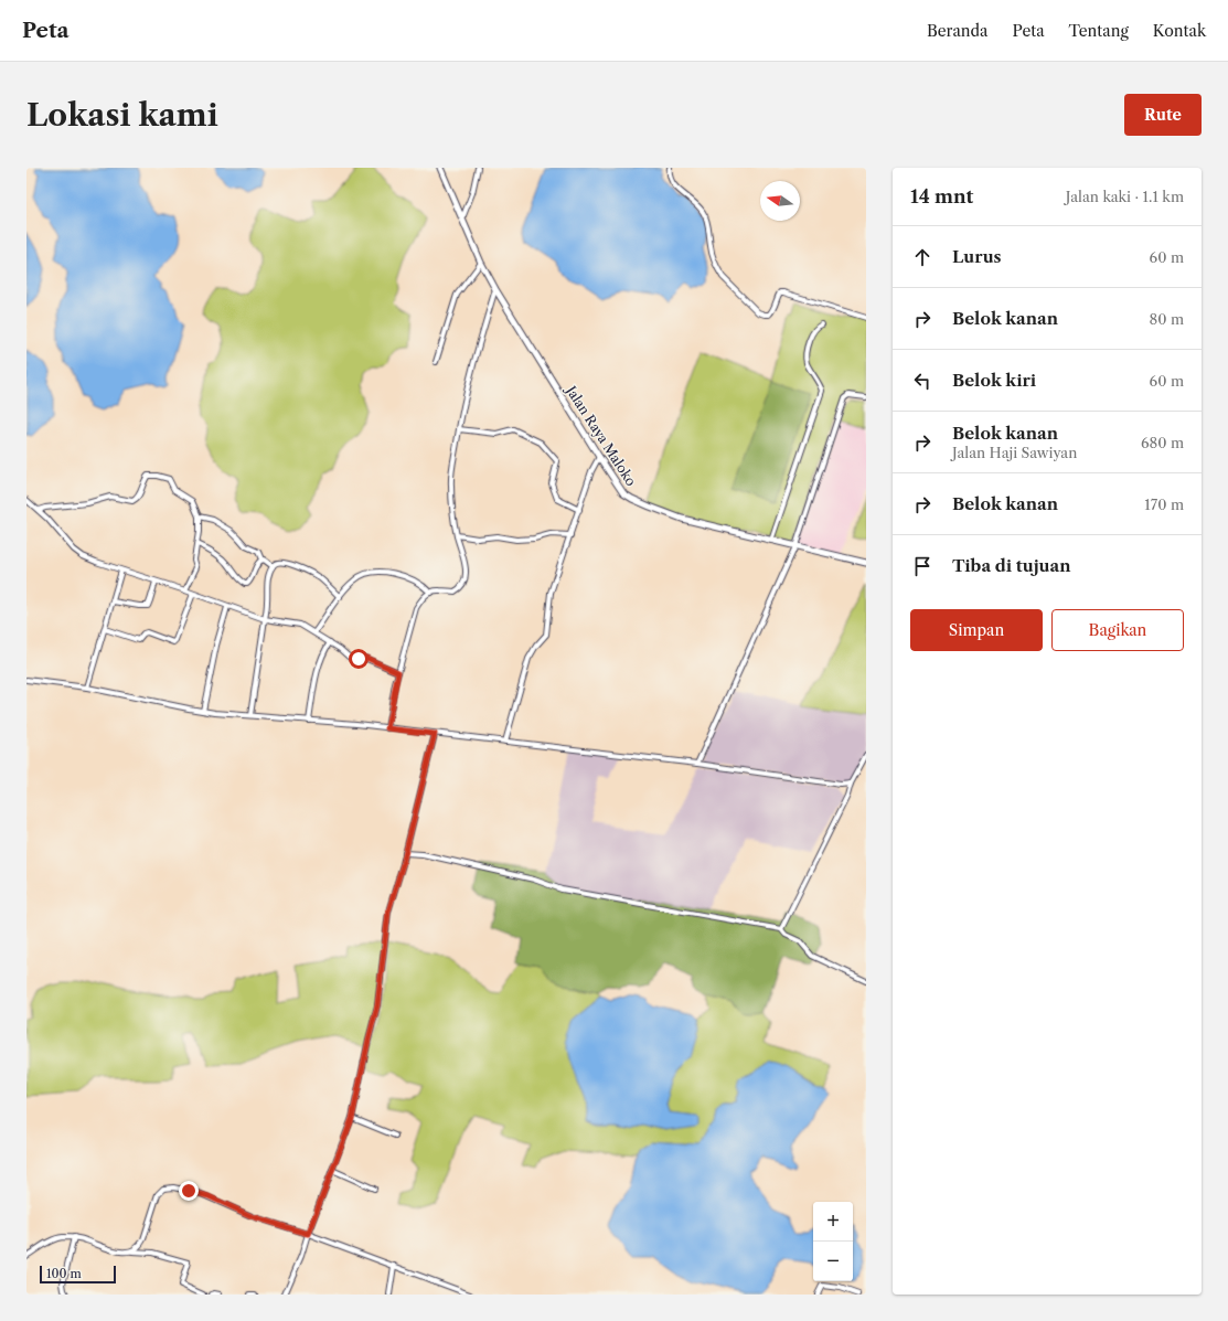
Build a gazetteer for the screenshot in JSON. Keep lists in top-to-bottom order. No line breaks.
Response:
{"streets":{"street":["Jalan Raya Maloko"]},"scale_bar":"100 m","north":"left","page":{"header":"Peta","nav":["Beranda","Peta","Tentang","Kontak"],"buttons":["Rute",["Simpan","Bagikan"]],"title":"Lokasi kami","heading":["14 mnt","Jalan kaki · 1.1 km"],"list":[["Lurus","60 m"],["Belok kanan","80 m"],["Belok kiri","60 m"],["Belok kanan","Jalan Haji Sawiyan","680 m"],["Belok kanan","170 m"],"Tiba di tujuan"],"map_buttons":["+","−"],"scale":"100 m"}}
